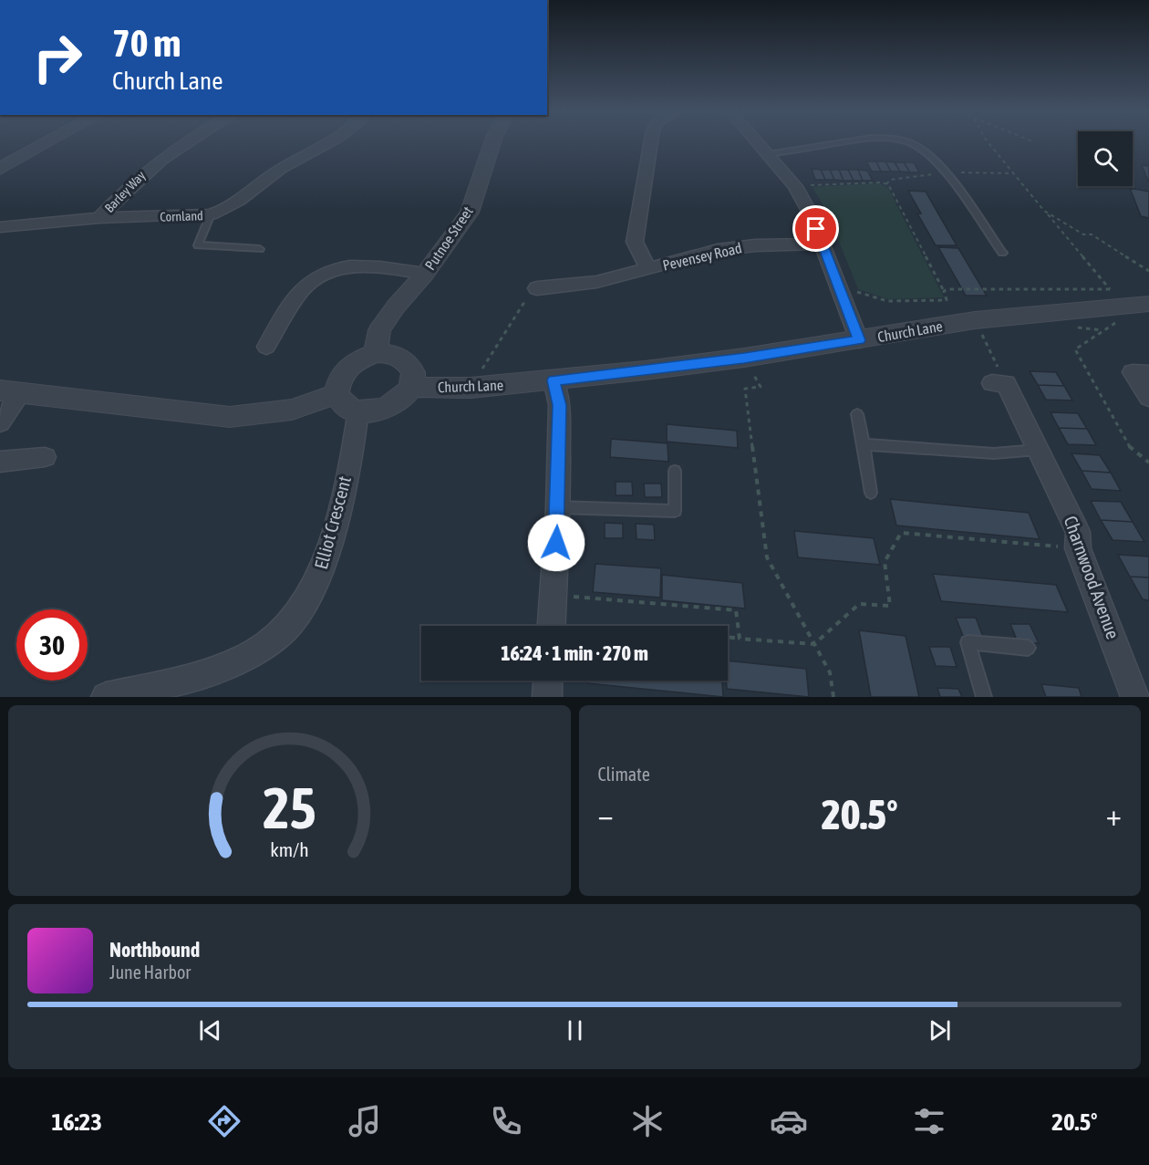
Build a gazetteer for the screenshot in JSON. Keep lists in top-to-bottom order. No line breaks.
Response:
{"streets":{"street":["Barley Way","Cornland","Putnoe Street","Pevensey Road","Church Lane","Elliot Crescent","Charnwood Avenue"]},"crossings":[["Barley Way","Cornland"],["Putnoe Street","Church Lane"],["Putnoe Street","Elliot Crescent"],["Church Lane","Elliot Crescent"]],"page":{"turn":["70 m","Church Lane"],"limit":"30","trip":"16:24 · 1 min · 270 m","tile":"Climate","heat":["−","20.5°","+"],"song":["Northbound","June Harbor"],"tabs":["16:23","20.5°"],"gauge":["25","km/h"]}}
